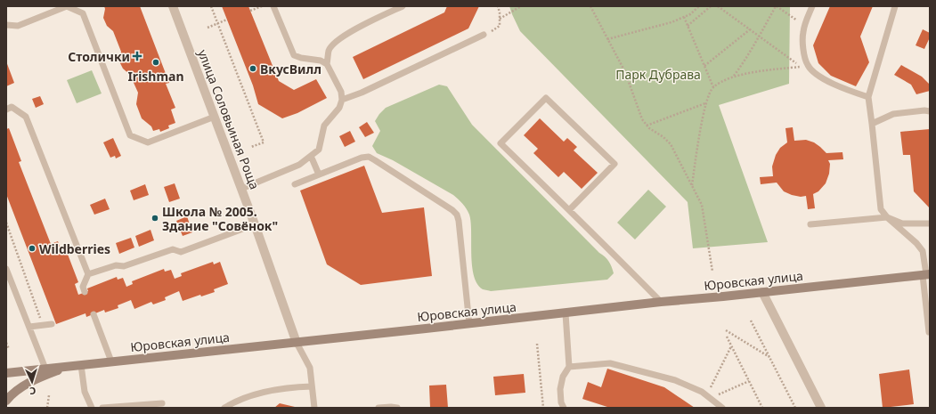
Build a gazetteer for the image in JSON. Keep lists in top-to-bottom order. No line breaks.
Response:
{"streets":{"street":["улица Соловьиная Роща","Юровская улица"]},"crossings":[["улица Соловьиная Роща","Юровская улица"]],"parks":["Парк Дубрава"],"places":{"health":["Столички"],"other":["Irishman","ВкусВилл","Школа № 2005. Здание \"Совёнок\"","Wildberries"]},"north":"bottom"}
